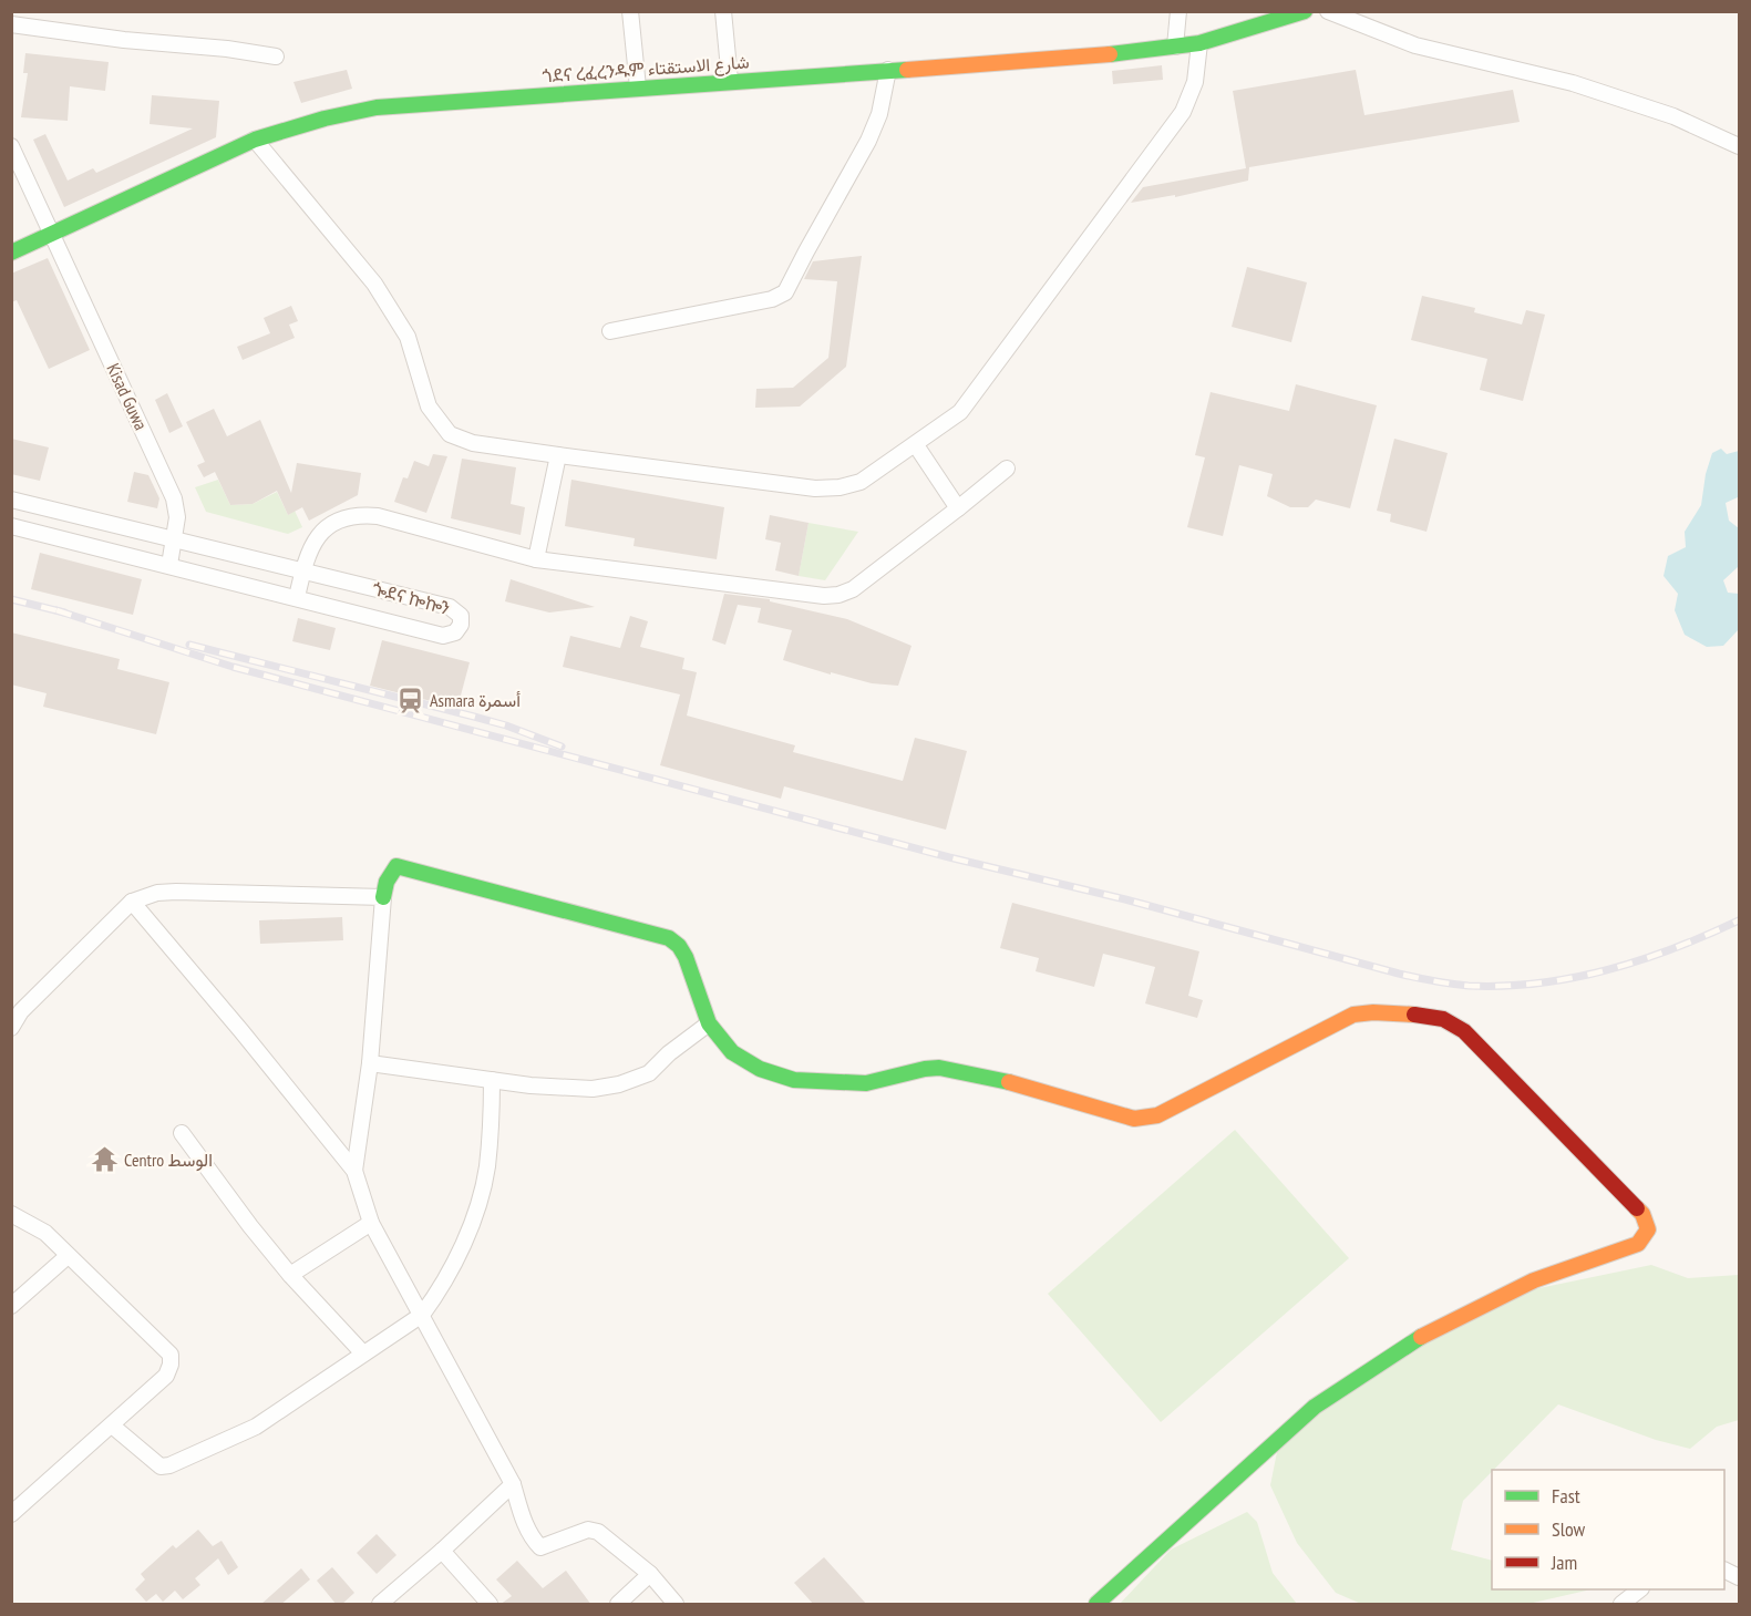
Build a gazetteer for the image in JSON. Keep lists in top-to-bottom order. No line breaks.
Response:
{"streets":{"main road":["ጎደና ረፈረንዱም شارع الاستقتاء"],"street":["Kisad Guwa","ጐደና ኰኰን"]},"crossings":[["ጎደና ረፈረንዱም شارع الاستقتاء","Kisad Guwa"],["Kisad Guwa","ጐደና ኰኰን"]],"places":{"station":["Asmara أسمرة"],"temple":["Centro الوسط"]},"legend":["Fast","Slow","Jam"]}
